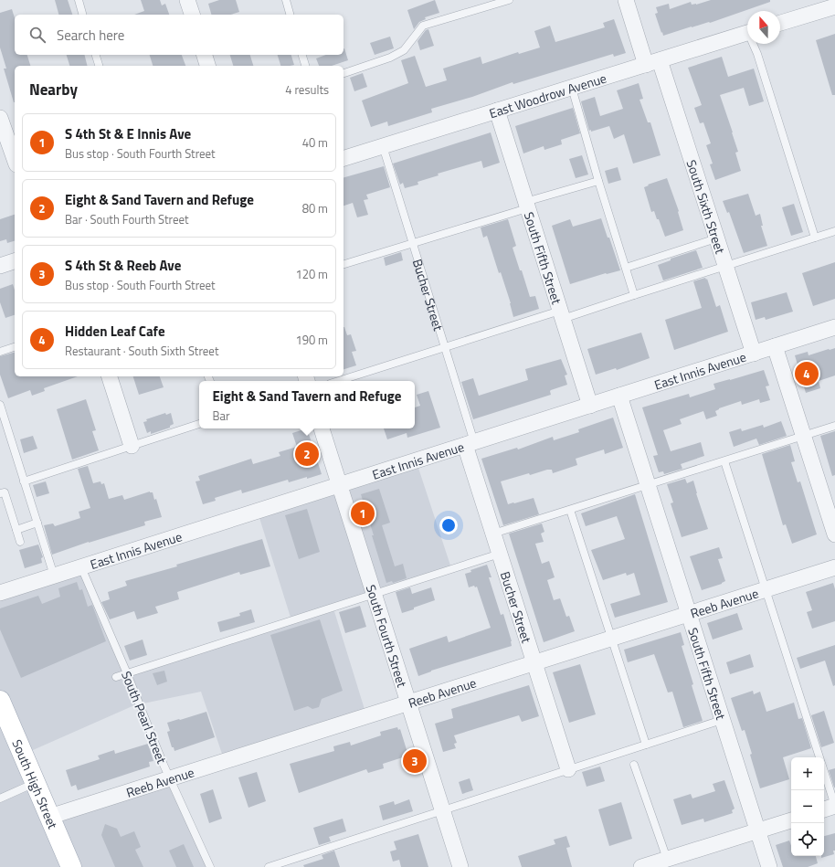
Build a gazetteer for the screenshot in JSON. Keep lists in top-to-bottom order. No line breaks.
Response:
{"streets":{"main road":["South High Street"],"street":["East Woodrow Avenue","South Sixth Street","South Fifth Street","Bucher Street","East Innis Avenue","Reeb Avenue","South Fourth Street"],"lane":["South Pearl Street"]},"crossings":[["East Woodrow Avenue","South Sixth Street"],["East Woodrow Avenue","South Fifth Street"],["East Woodrow Avenue","Bucher Street"],["South Sixth Street","East Innis Avenue"],["South Fifth Street","East Innis Avenue"],["South Fifth Street","Reeb Avenue"],["Bucher Street","East Innis Avenue"],["Bucher Street","Reeb Avenue"],["East Innis Avenue","South Fourth Street"],["East Innis Avenue","South Pearl Street"],["Reeb Avenue","South Fourth Street"],["Reeb Avenue","South Pearl Street"],["Reeb Avenue","South High Street"]],"north":"top","page":{"search":"Search here","heading":["Nearby","4 results"],"list":[{"mark":"1","name":"S 4th St & E Innis Ave","note":"Bus stop · South Fourth Street","value":"40 m"},{"mark":"2","name":"Eight & Sand Tavern and Refuge","note":"Bar · South Fourth Street","value":"80 m"},{"mark":"3","name":"S 4th St & Reeb Ave","note":"Bus stop · South Fourth Street","value":"120 m"},{"mark":"4","name":"Hidden Leaf Cafe","note":"Restaurant · South Sixth Street","value":"190 m"}],"pins":["4","2","1","3"],"popup":["Eight & Sand Tavern and Refuge","Bar"],"map_buttons":["+","−"]}}
